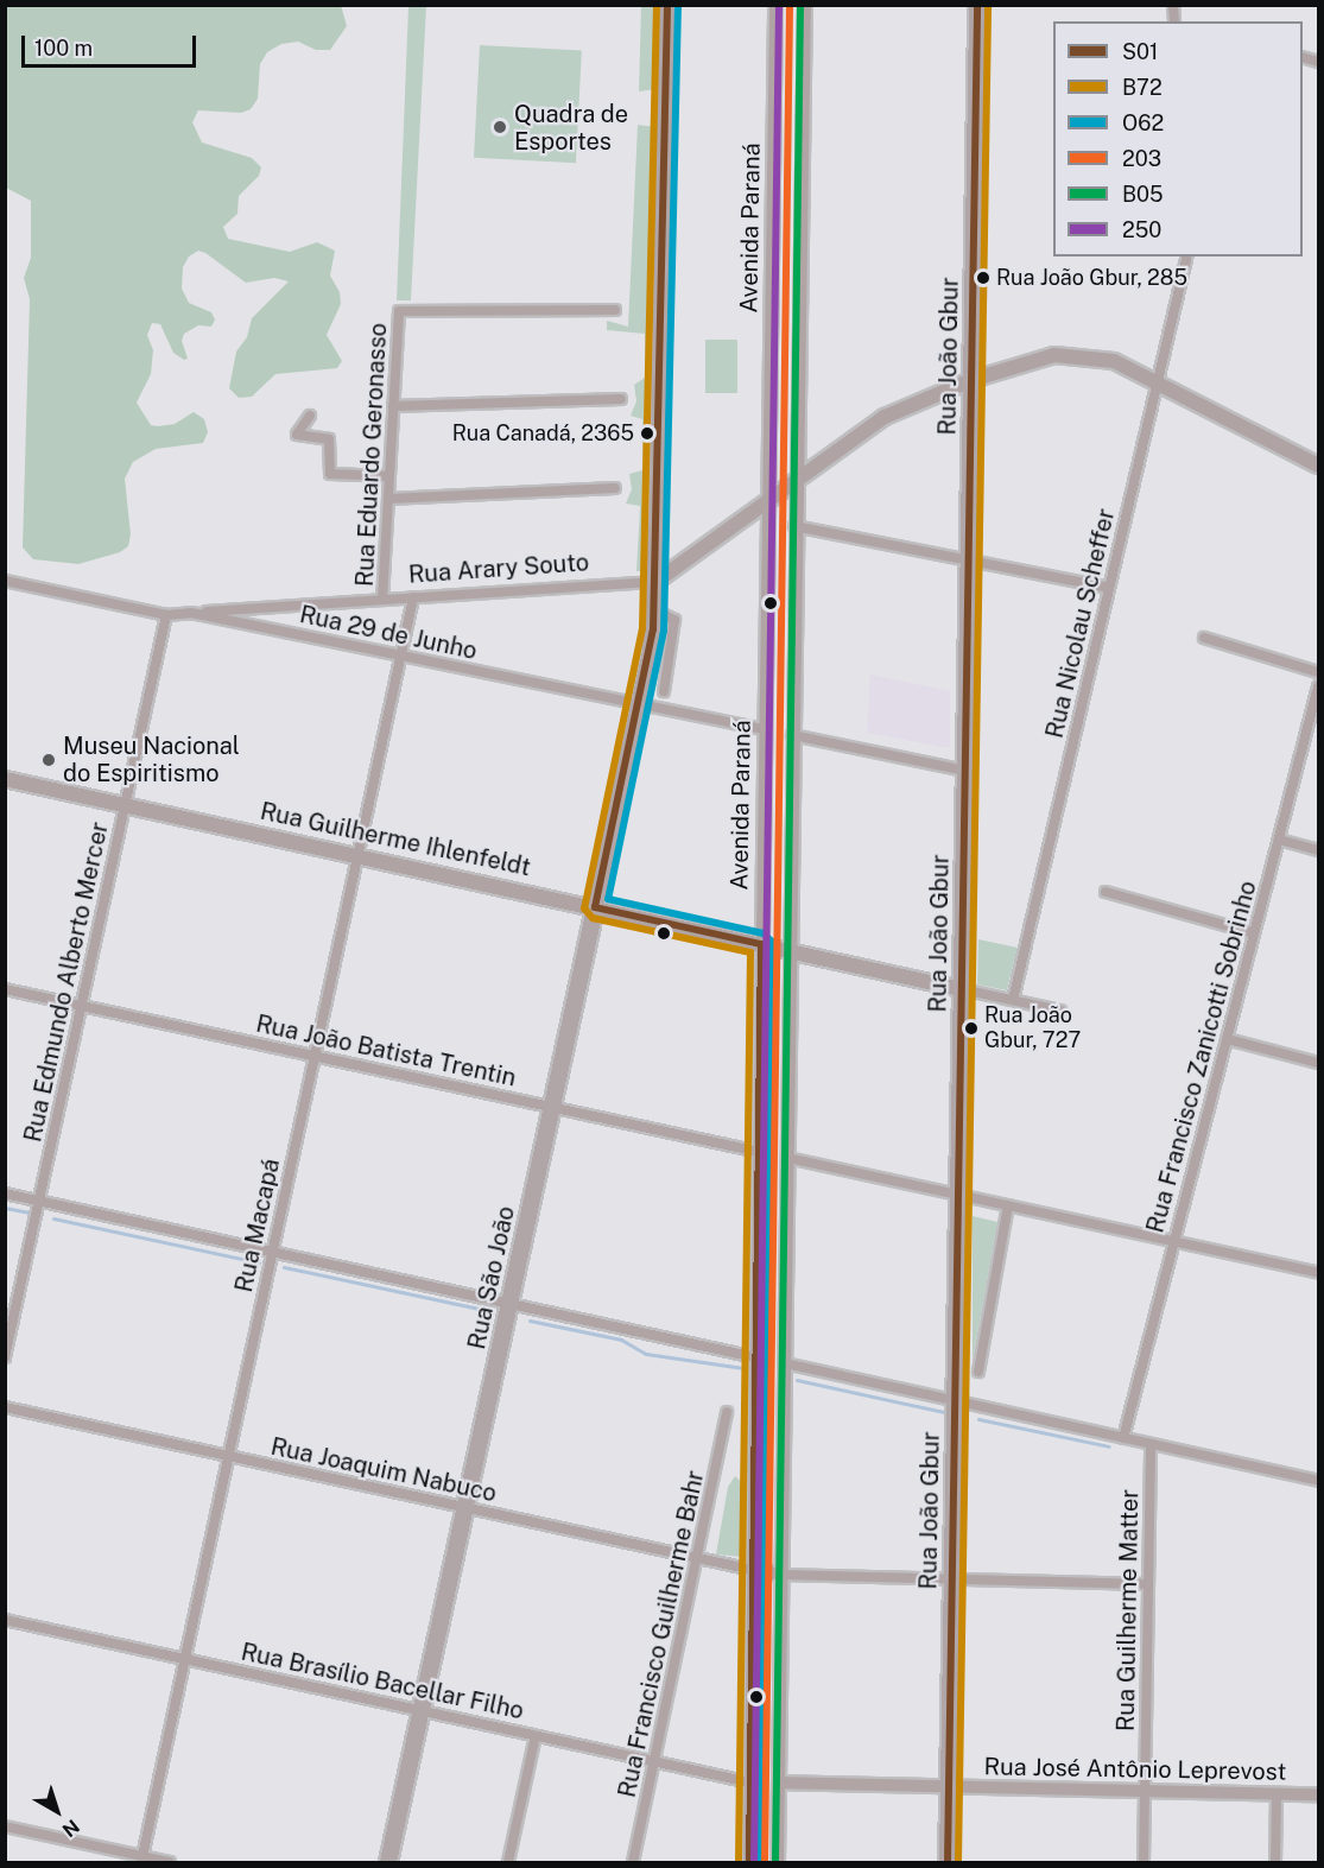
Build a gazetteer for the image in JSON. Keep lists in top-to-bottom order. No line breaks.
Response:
{"streets":{"main road":["Rua João Gbur","Rua Guilherme Ihlenfeldt","Rua São João"],"street":["Avenida Paraná","Rua Eduardo Geronasso","Rua Arary Souto","Rua Nicolau Scheffer","Rua 29 de Junho","Rua Edmundo Alberto Mercer","Rua João Batista Trentin","Rua Francisco Zanicotti Sobrinho","Rua Macapá","Rua Joaquim Nabuco","Rua Guilherme Matter","Rua Francisco Guilherme Bahr","Rua Brasílio Bacellar Filho","Rua José Antônio Leprevost"]},"crossings":[["Avenida Paraná","Rua 29 de Junho"],["Avenida Paraná","Rua Guilherme Ihlenfeldt"],["Avenida Paraná","Rua João Batista Trentin"],["Avenida Paraná","Rua Joaquim Nabuco"],["Avenida Paraná","Rua Brasílio Bacellar Filho"],["Avenida Paraná","Rua José Antônio Leprevost"],["Rua João Gbur","Rua Guilherme Ihlenfeldt"],["Rua João Gbur","Rua José Antônio Leprevost"],["Rua Eduardo Geronasso","Rua Arary Souto"],["Rua Arary Souto","Rua 29 de Junho"],["Rua Arary Souto","Rua Macapá"],["Rua Arary Souto","Rua São João"],["Rua 29 de Junho","Rua Edmundo Alberto Mercer"],["Rua 29 de Junho","Rua Macapá"],["Rua 29 de Junho","Rua São João"],["Rua Guilherme Ihlenfeldt","Rua Edmundo Alberto Mercer"],["Rua Guilherme Ihlenfeldt","Rua Macapá"],["Rua Guilherme Ihlenfeldt","Rua São João"],["Rua Edmundo Alberto Mercer","Rua João Batista Trentin"],["Rua João Batista Trentin","Rua Macapá"],["Rua João Batista Trentin","Rua São João"],["Rua Macapá","Rua Joaquim Nabuco"],["Rua Macapá","Rua Brasílio Bacellar Filho"],["Rua São João","Rua Joaquim Nabuco"],["Rua São João","Rua Brasílio Bacellar Filho"],["Rua Joaquim Nabuco","Rua Francisco Guilherme Bahr"],["Rua Guilherme Matter","Rua José Antônio Leprevost"],["Rua Francisco Guilherme Bahr","Rua Brasílio Bacellar Filho"]],"places":["Quadra de Esportes","Rua João Gbur, 285","Rua Canadá, 2365","Museu Nacional do Espiritismo","Rua João Gbur, 727"],"lines":["transit line S01","transit line B72","transit line O62","transit line 203","transit line B05","transit line 250"],"legend":["S01","B72","O62","203","B05","250"],"scale_bar":"100 m","north":"bottom right"}
